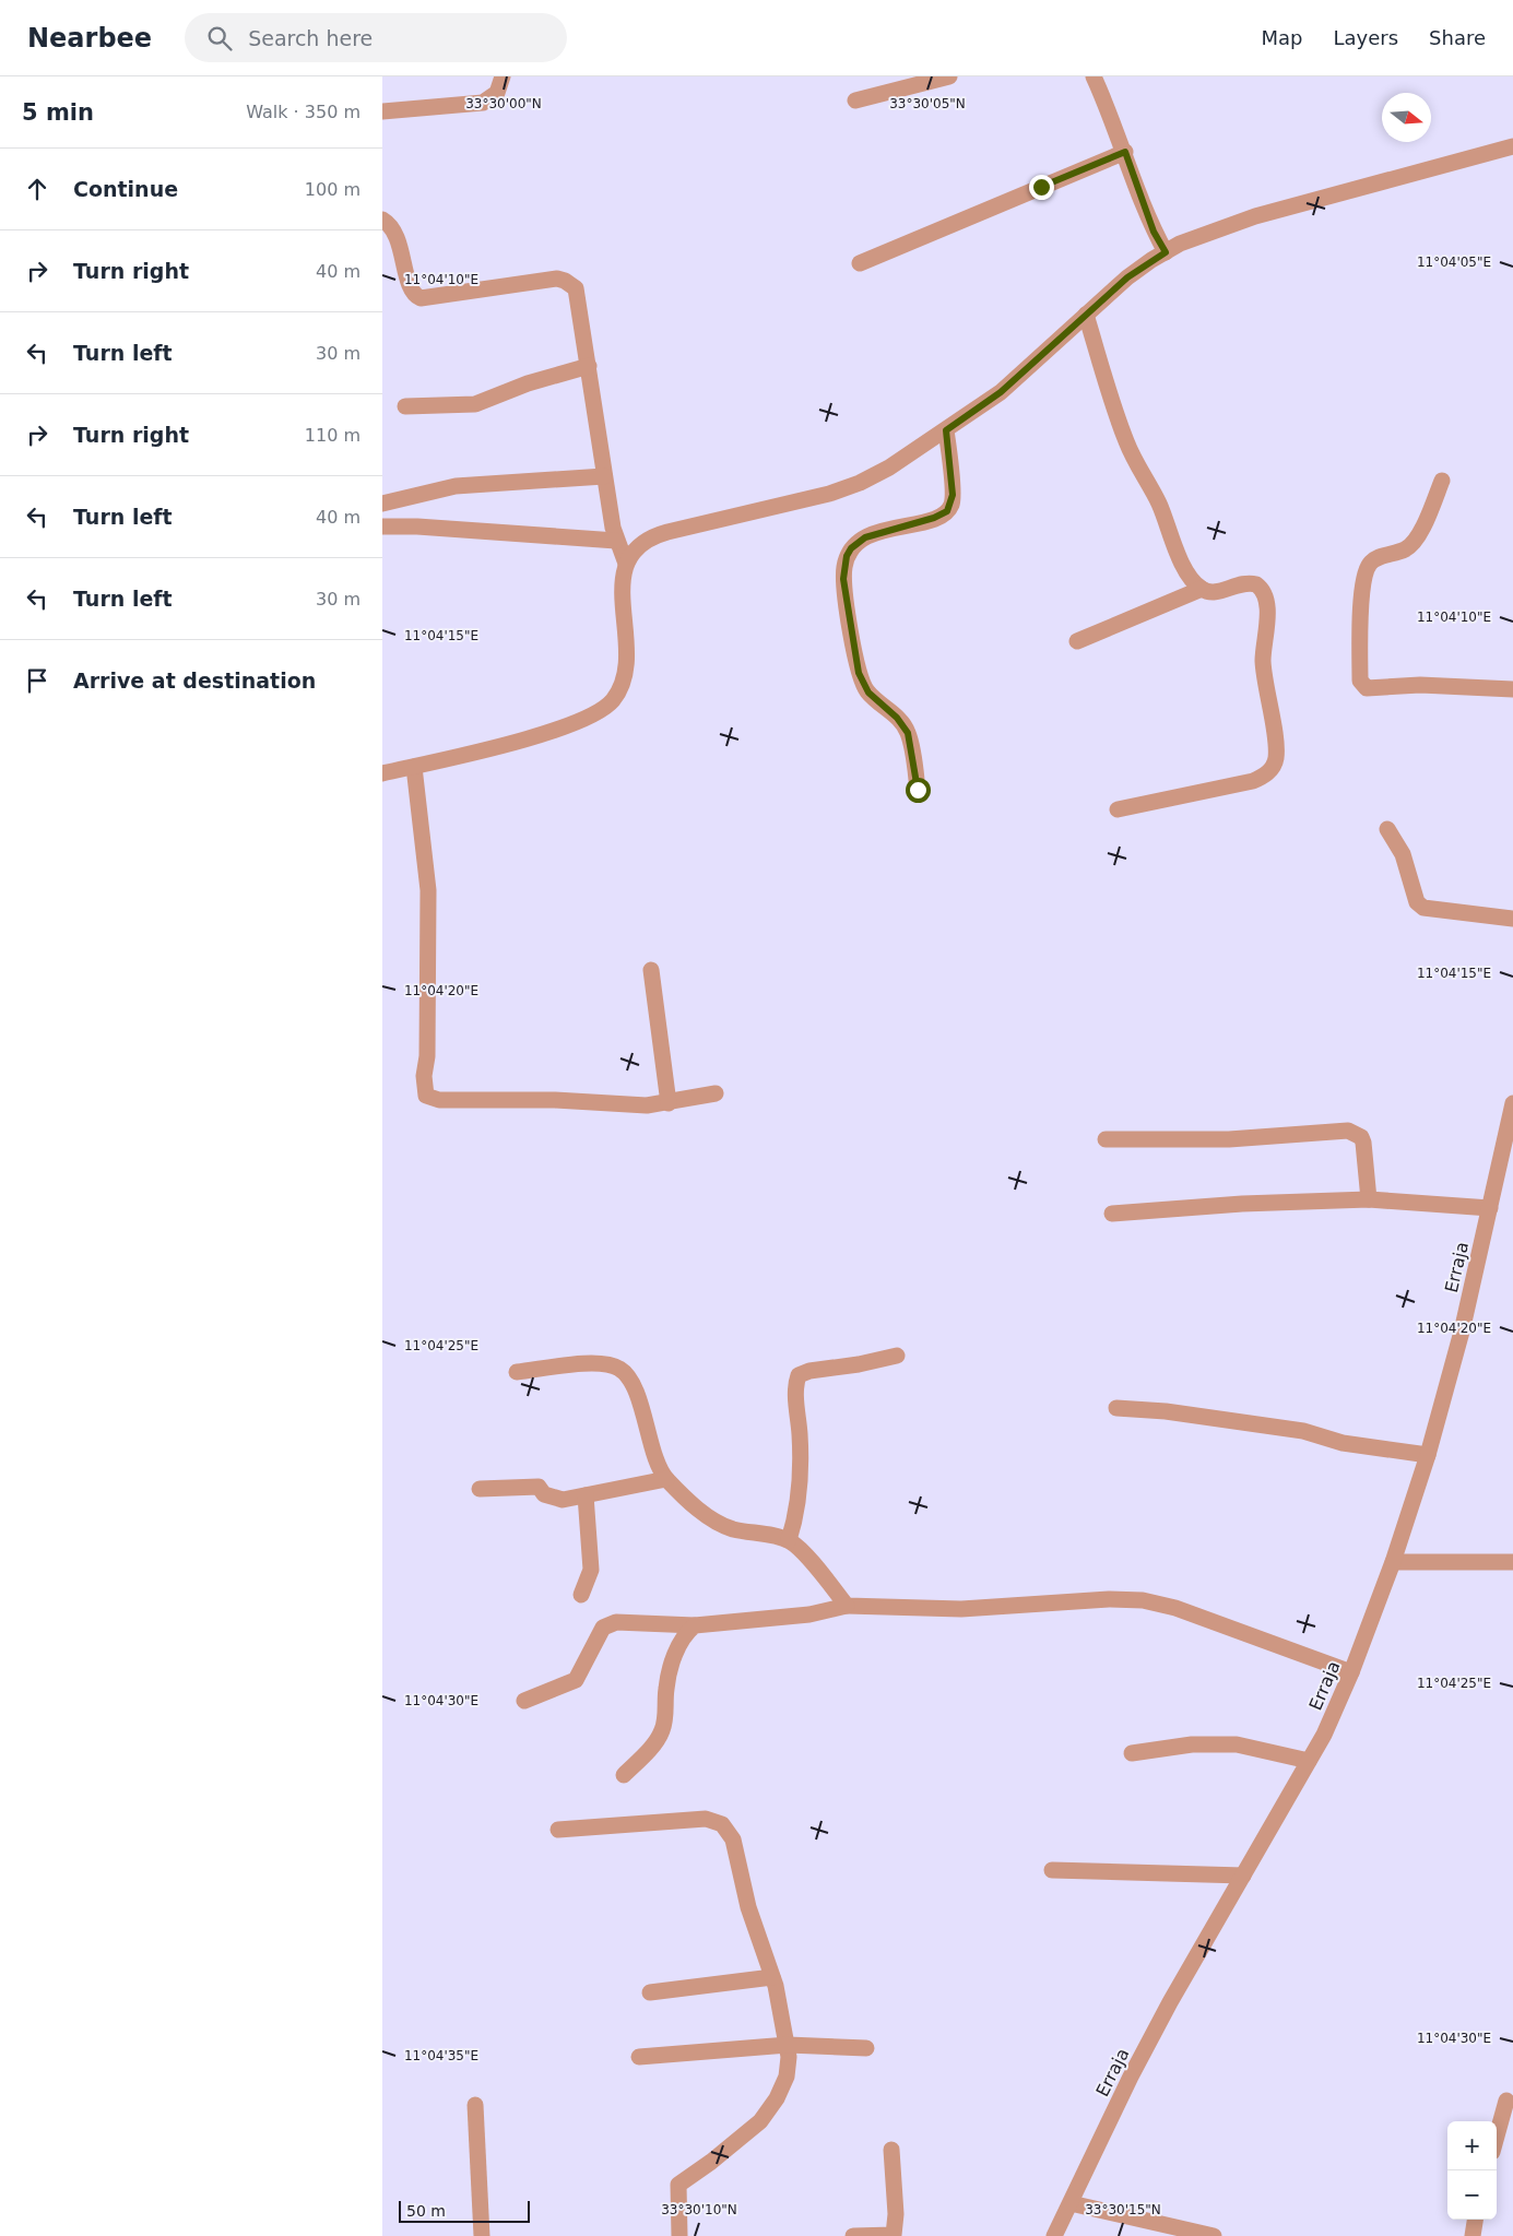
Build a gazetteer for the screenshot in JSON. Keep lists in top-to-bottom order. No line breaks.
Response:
{"streets":{"street":["Erraja"]},"scale_bar":"50 m","north":"right","page":{"header":"Nearbee","search":"Search here","nav":["Map","Layers","Share"],"heading":["5 min","Walk · 350 m"],"list":[["Continue","100 m"],["Turn right","40 m"],["Turn left","30 m"],["Turn right","110 m"],["Turn left","40 m"],["Turn left","30 m"],"Arrive at destination"],"map_buttons":["+","−"],"scale":"50 m"},"coordinates":["33°30'00\"N","33°30'05\"N","11°04'05\"E","11°04'10\"E","11°04'15\"E","11°04'20\"E","11°04'25\"E","11°04'30\"E","11°04'35\"E","33°30'10\"N","33°30'15\"N"]}
